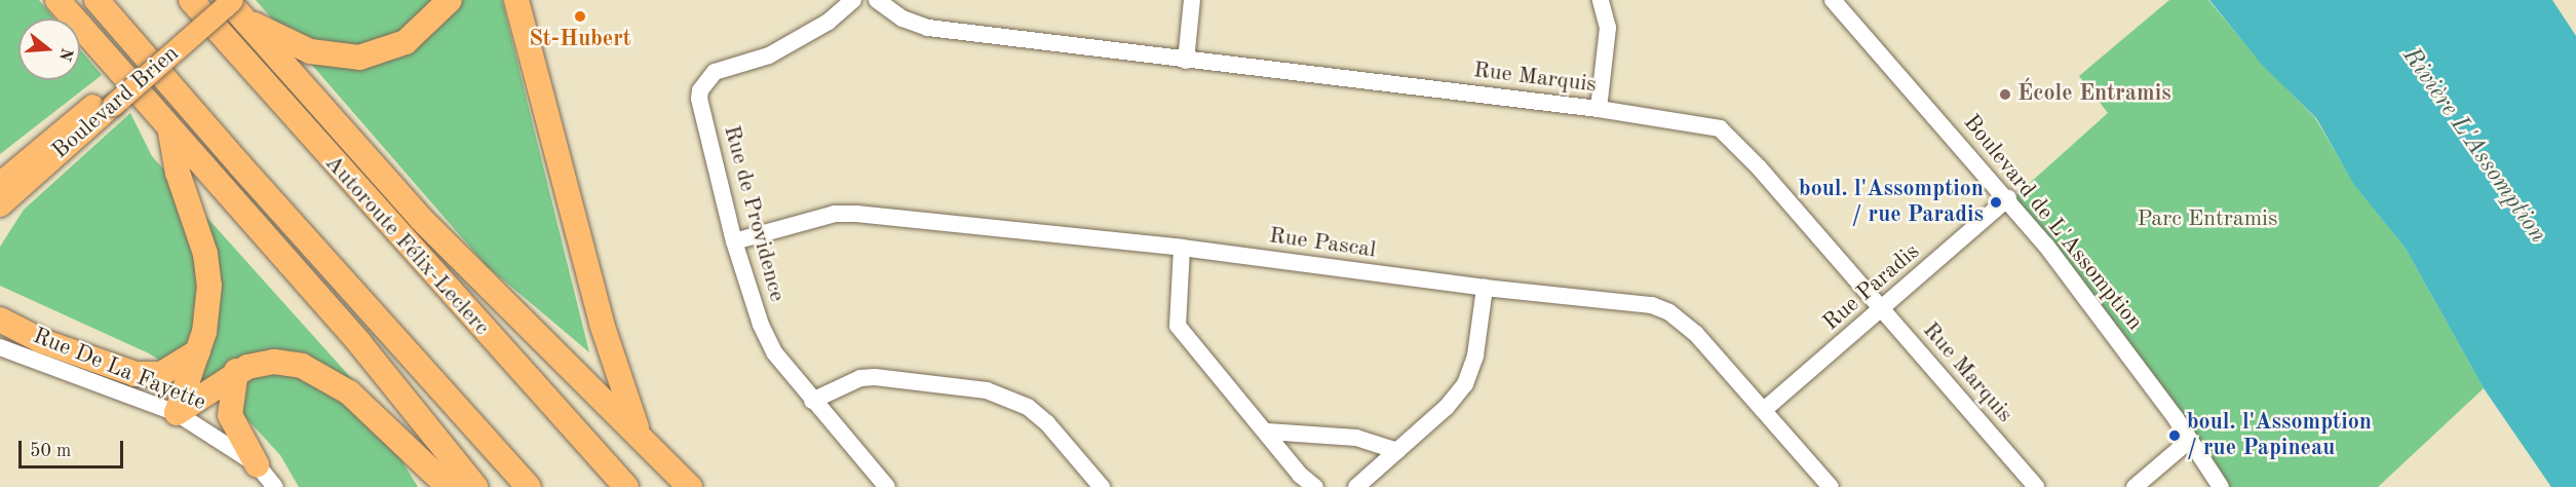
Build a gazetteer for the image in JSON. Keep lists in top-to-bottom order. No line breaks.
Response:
{"streets":{"highway":["Autoroute Félix-Leclerc"],"main road":["Boulevard Brien"],"street":["Rue Marquis","Rue de Providence","Boulevard de L'Assomption","Rue Pascal","Rue Paradis","Rue De La Fayette"]},"crossings":[["Rue Marquis","Rue Paradis"],["Rue de Providence","Rue Pascal"],["Boulevard de L'Assomption","Rue Paradis"],["Rue Pascal","Rue Paradis"]],"water":["Rivière L'Assomption"],"parks":["Parc Entramis"],"places":["St-Hubert","École Entramis","boul. l'Assomption / rue Paradis","boul. l'Assomption / rue Papineau"],"scale_bar":"50 m","north":"right"}
